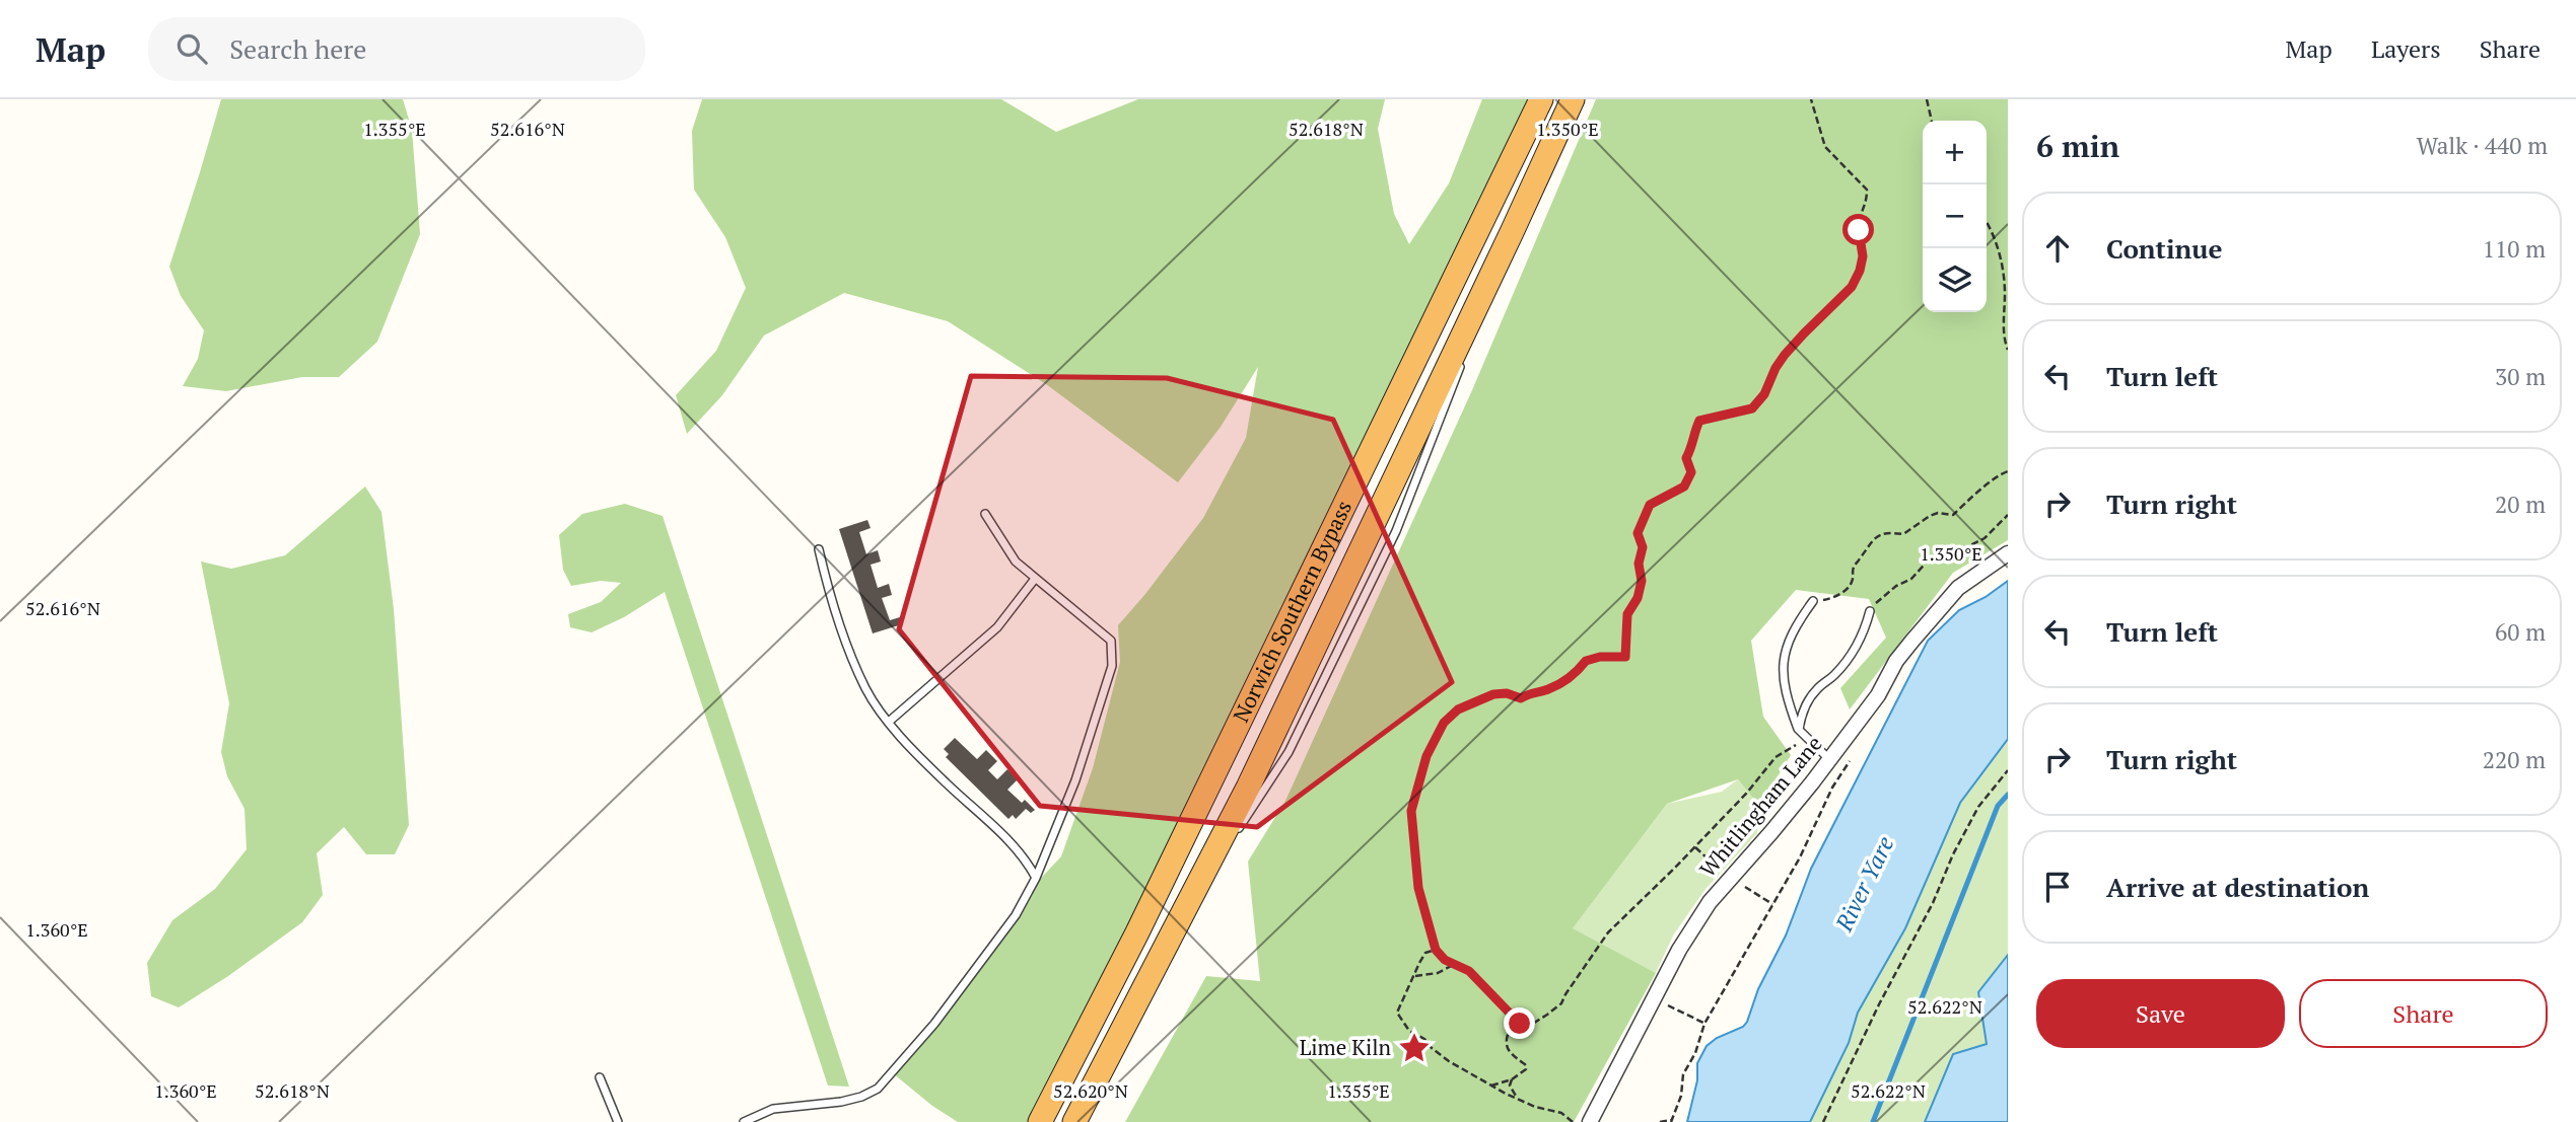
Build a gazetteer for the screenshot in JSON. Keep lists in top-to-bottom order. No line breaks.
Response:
{"streets":{"highway":["Norwich Southern Bypass"],"street":["Whitlingham Lane"]},"water":["River Yare"],"places":{"place":["Lime Kiln"]},"page":{"header":"Map","search":"Search here","nav":["Map","Layers","Share"],"heading":["6 min","Walk · 440 m"],"map_buttons":["+","−"],"list":[["Continue","110 m"],["Turn left","30 m"],["Turn right","20 m"],["Turn left","60 m"],["Turn right","220 m"],"Arrive at destination"],"buttons":["Save","Share"]},"coordinates":["52.616°N","52.618°N","1.355°E","1.350°E","1.360°E","52.622°N","52.620°N"]}
